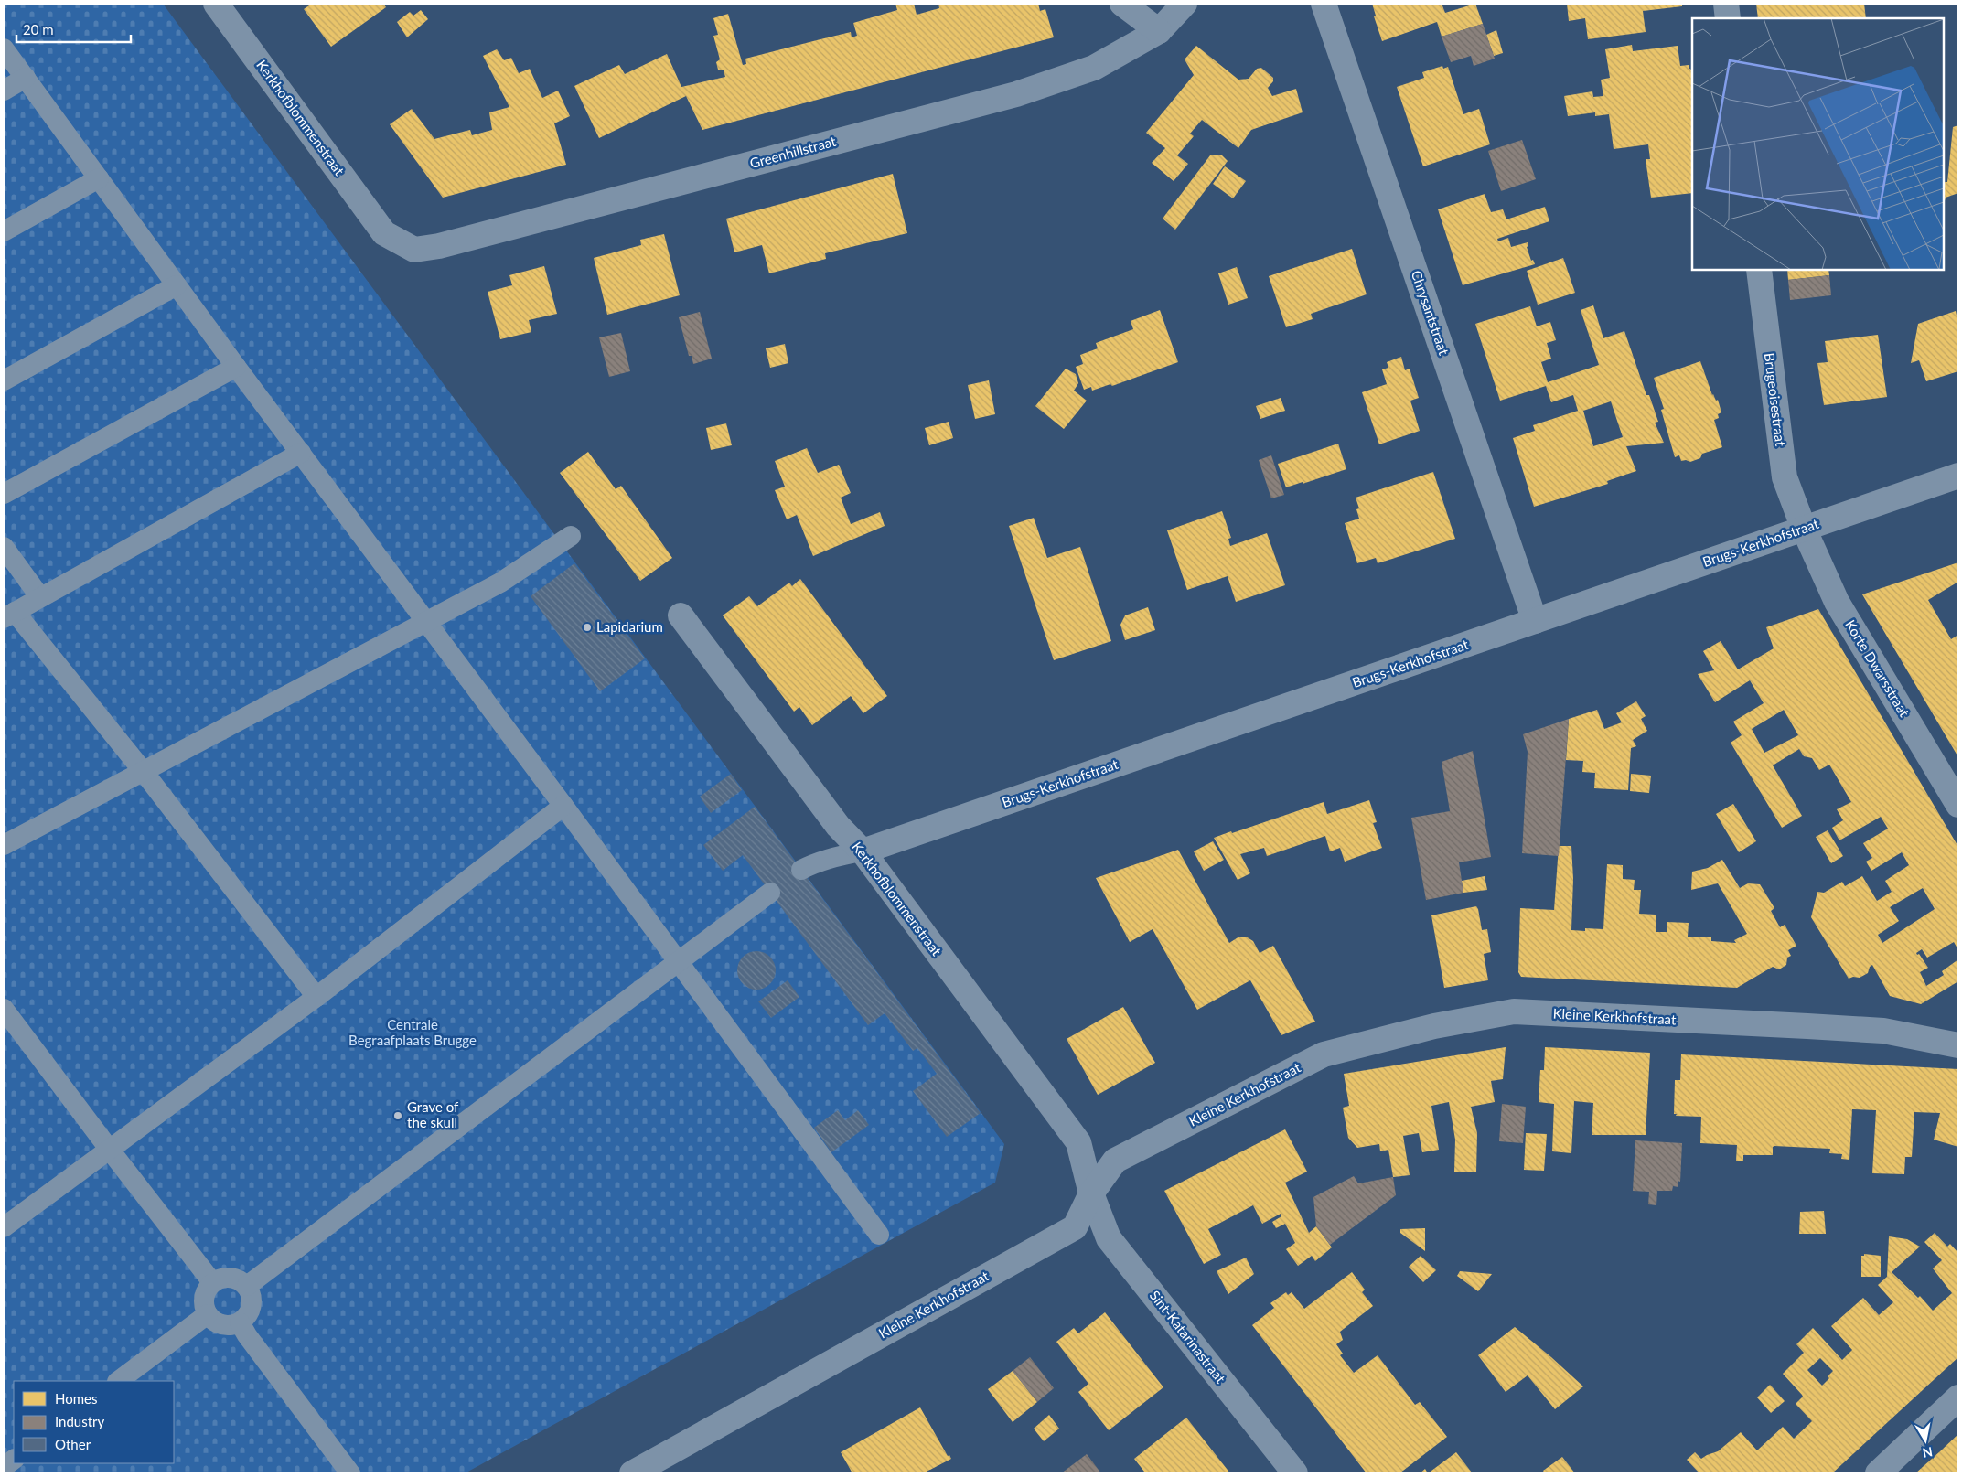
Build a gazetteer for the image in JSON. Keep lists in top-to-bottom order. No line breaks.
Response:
{"streets":{"street":["Kerkhofblommenstraat","Greenhillstraat","Chrysantstraat","Brugeoisestraat","Brugs-Kerkhofstraat","Korte Dwarsstraat","Kleine Kerkhofstraat","Sint-Katarinastraat"]},"crossings":[["Kerkhofblommenstraat","Greenhillstraat"],["Kerkhofblommenstraat","Brugs-Kerkhofstraat"],["Kerkhofblommenstraat","Kleine Kerkhofstraat"],["Kerkhofblommenstraat","Sint-Katarinastraat"],["Chrysantstraat","Brugs-Kerkhofstraat"],["Brugeoisestraat","Brugs-Kerkhofstraat"],["Brugeoisestraat","Korte Dwarsstraat"],["Brugs-Kerkhofstraat","Korte Dwarsstraat"],["Kleine Kerkhofstraat","Sint-Katarinastraat"]],"parks":["Centrale Begraafplaats Brugge"],"places":["Lapidarium","Grave of the skull"],"legend":["Homes","Industry","Other"],"scale_bar":"20 m","north":"bottom"}
